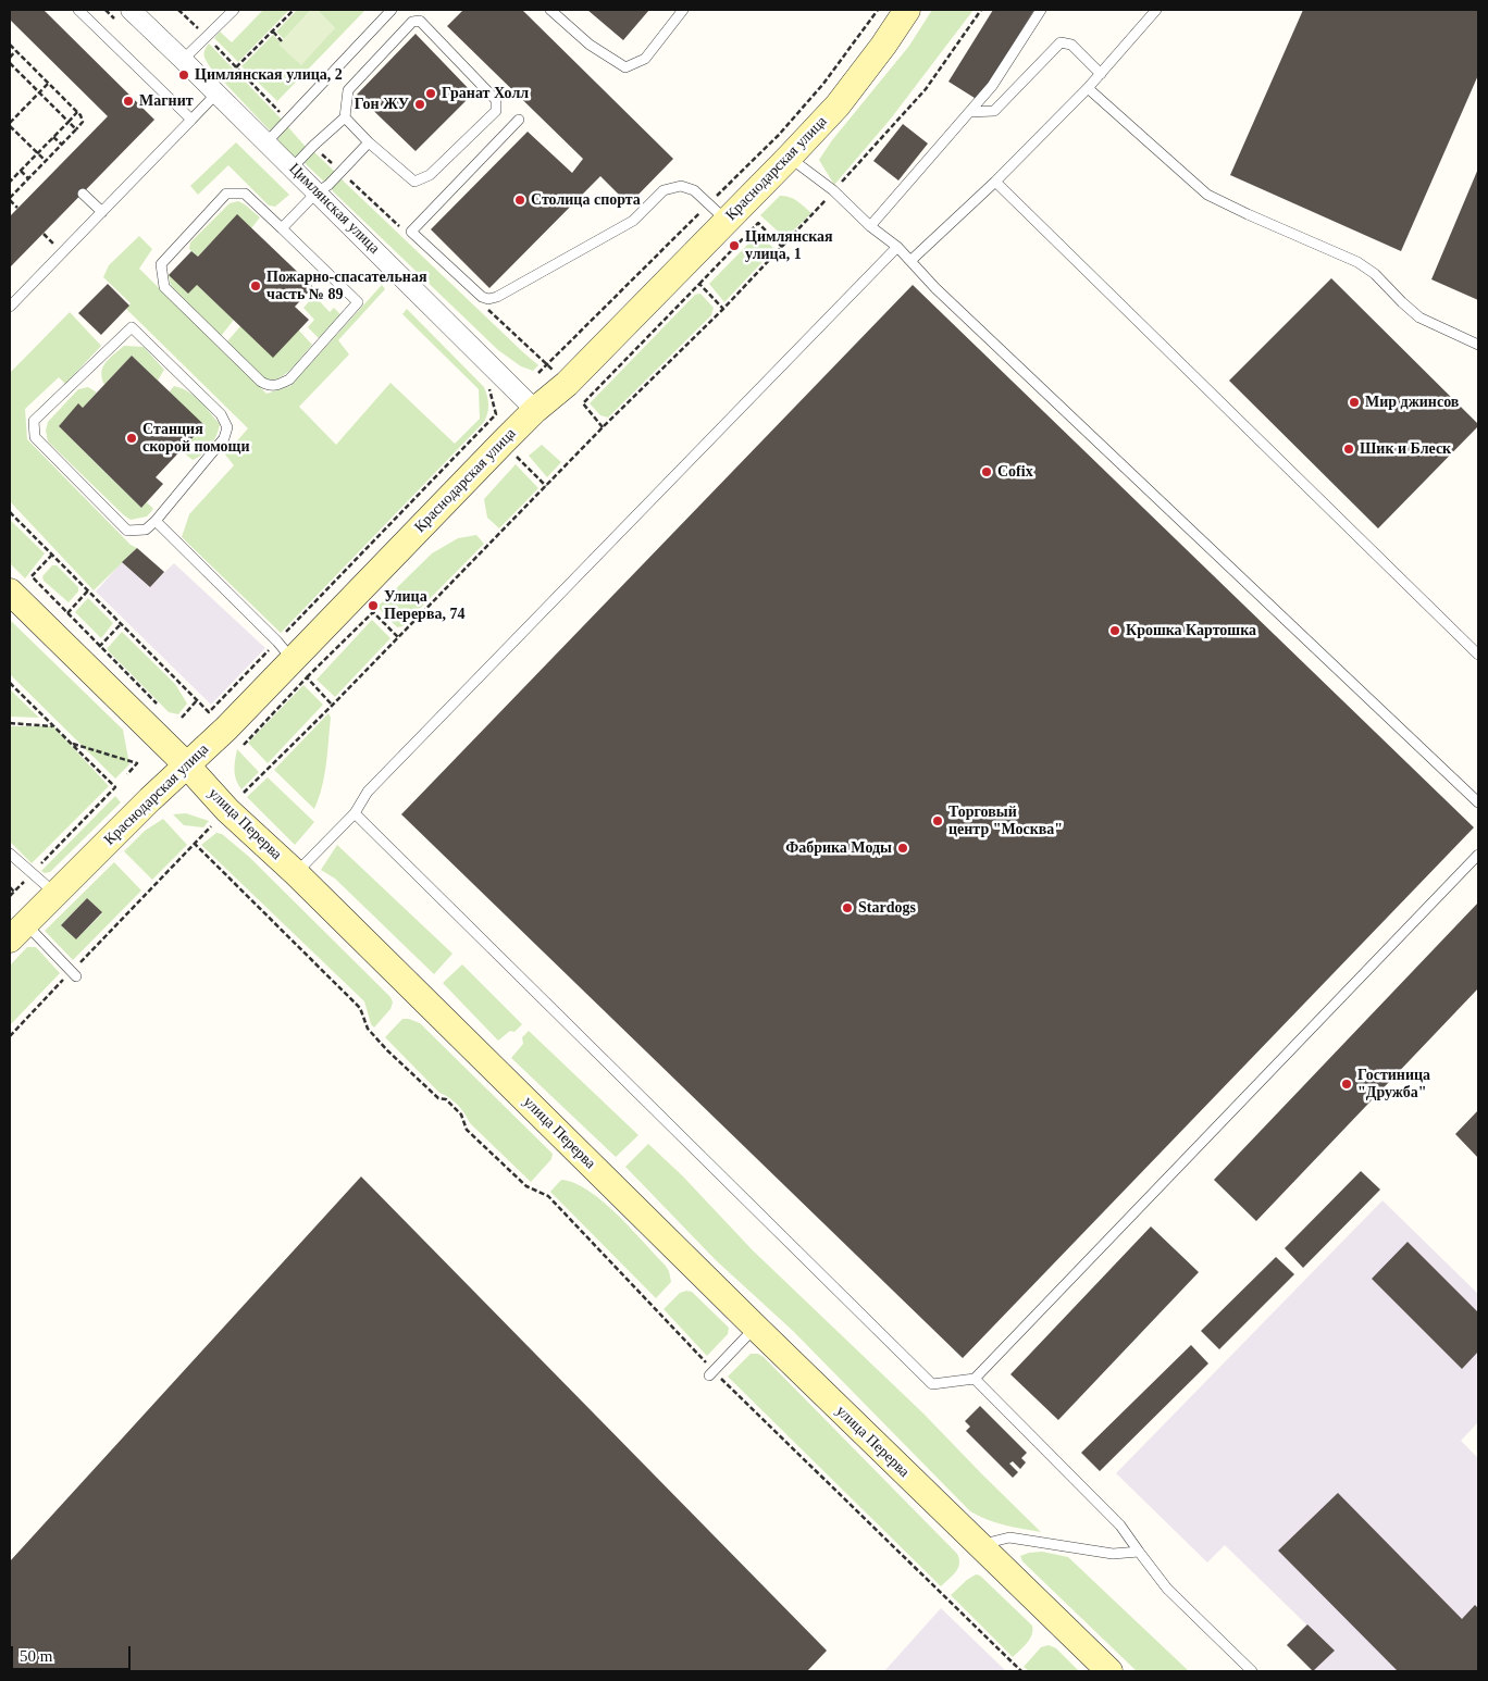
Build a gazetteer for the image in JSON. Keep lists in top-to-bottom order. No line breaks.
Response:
{"streets":{"street":["Краснодарская улица","Цимлянская улица","улица Перерва"]},"crossings":[["Краснодарская улица","Цимлянская улица"],["Краснодарская улица","улица Перерва"]],"places":["Цимлянская улица, 2","Гранат Холл","Магнит","Гон ЖУ","Столица спорта","Цимлянская улица, 1","Пожарно-спасательная часть № 89","Мир джинсов","Станция скорой помощи","Шик и Блеск","Cofix","Улица Перерва, 74","Крошка Картошка","Торговый центр \"Москва\"","Фабрика Моды","Stardogs","Гостиница \"Дружба\""],"scale_bar":"50 m"}
